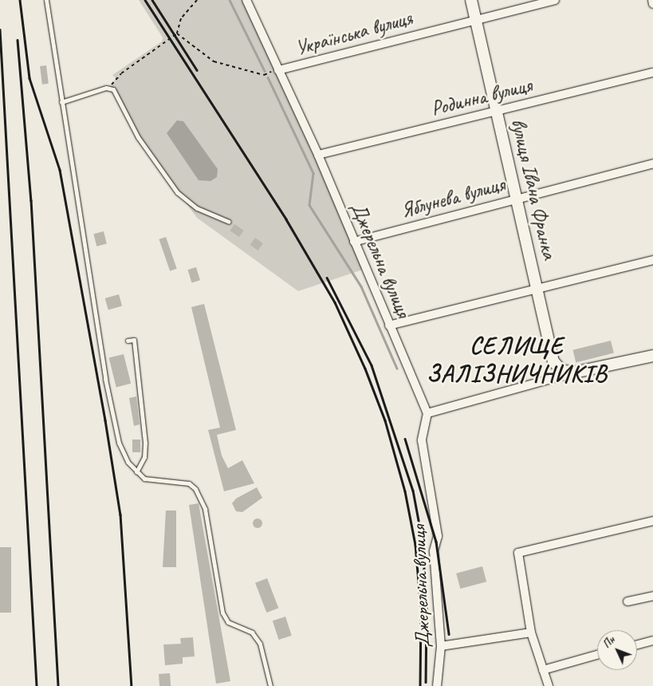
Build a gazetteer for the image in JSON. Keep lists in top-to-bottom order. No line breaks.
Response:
{"streets":{"street":["Українська вулиця","Родинна вулиця","вулиця Івана Франка","Яблунева вулиця","Джерельна вулиця"]},"crossings":[["Українська вулиця","вулиця Івана Франка"],["Українська вулиця","Джерельна вулиця"],["Родинна вулиця","вулиця Івана Франка"],["Родинна вулиця","Джерельна вулиця"],["вулиця Івана Франка","Яблунева вулиця"],["Яблунева вулиця","Джерельна вулиця"]],"districts":["СЕЛИЩЕ ЗАЛІЗНИЧНИКІВ"],"north":"top left"}
